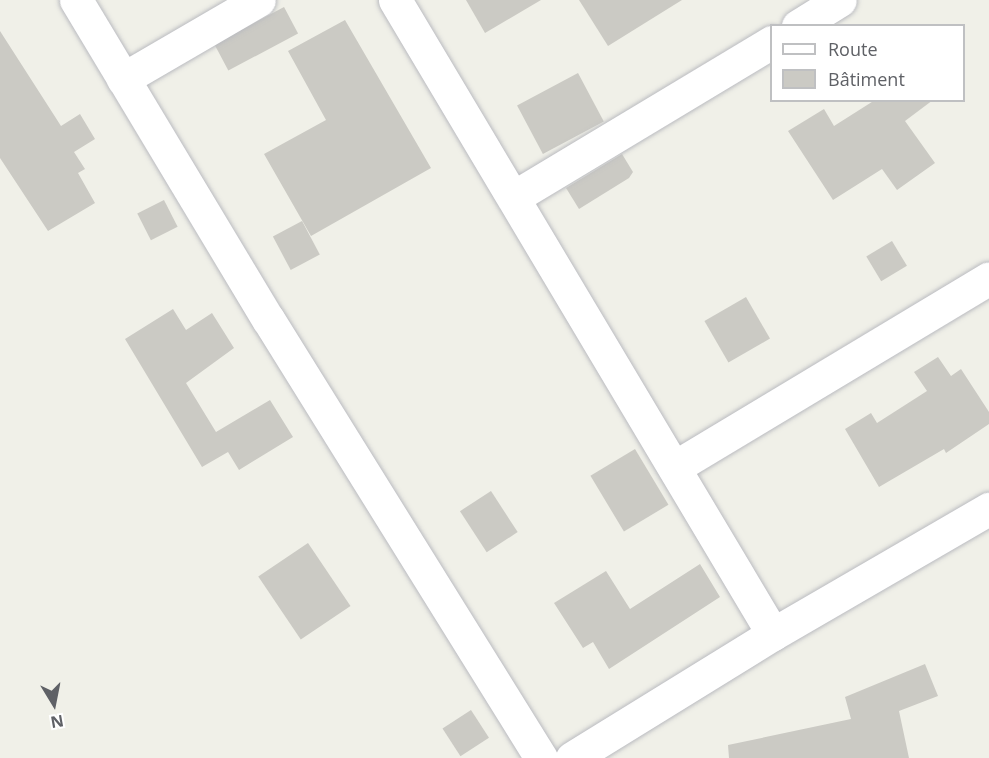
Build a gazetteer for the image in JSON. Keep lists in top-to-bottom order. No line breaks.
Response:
{"legend":["Route","Bâtiment"],"north":"bottom"}
